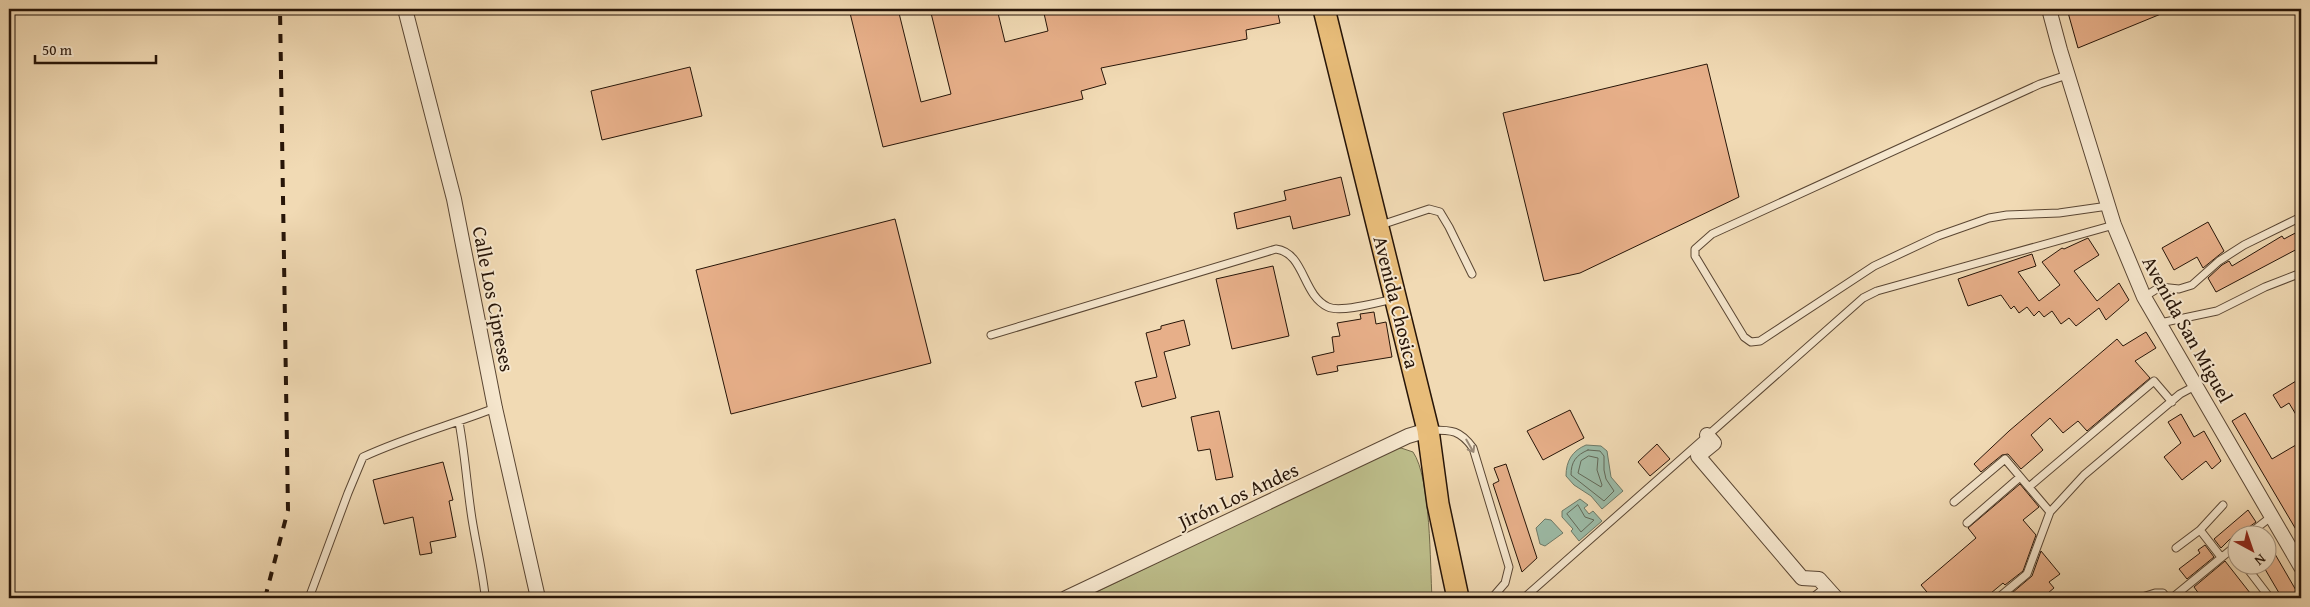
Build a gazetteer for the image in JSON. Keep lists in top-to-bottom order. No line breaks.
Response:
{"streets":{"main road":["Avenida Chosica"],"street":["Calle Los Cipreses","Avenida San Miguel","Jirón Los Andes"]},"crossings":[["Avenida Chosica","Jirón Los Andes"]],"scale_bar":"50 m","north":"bottom right"}
